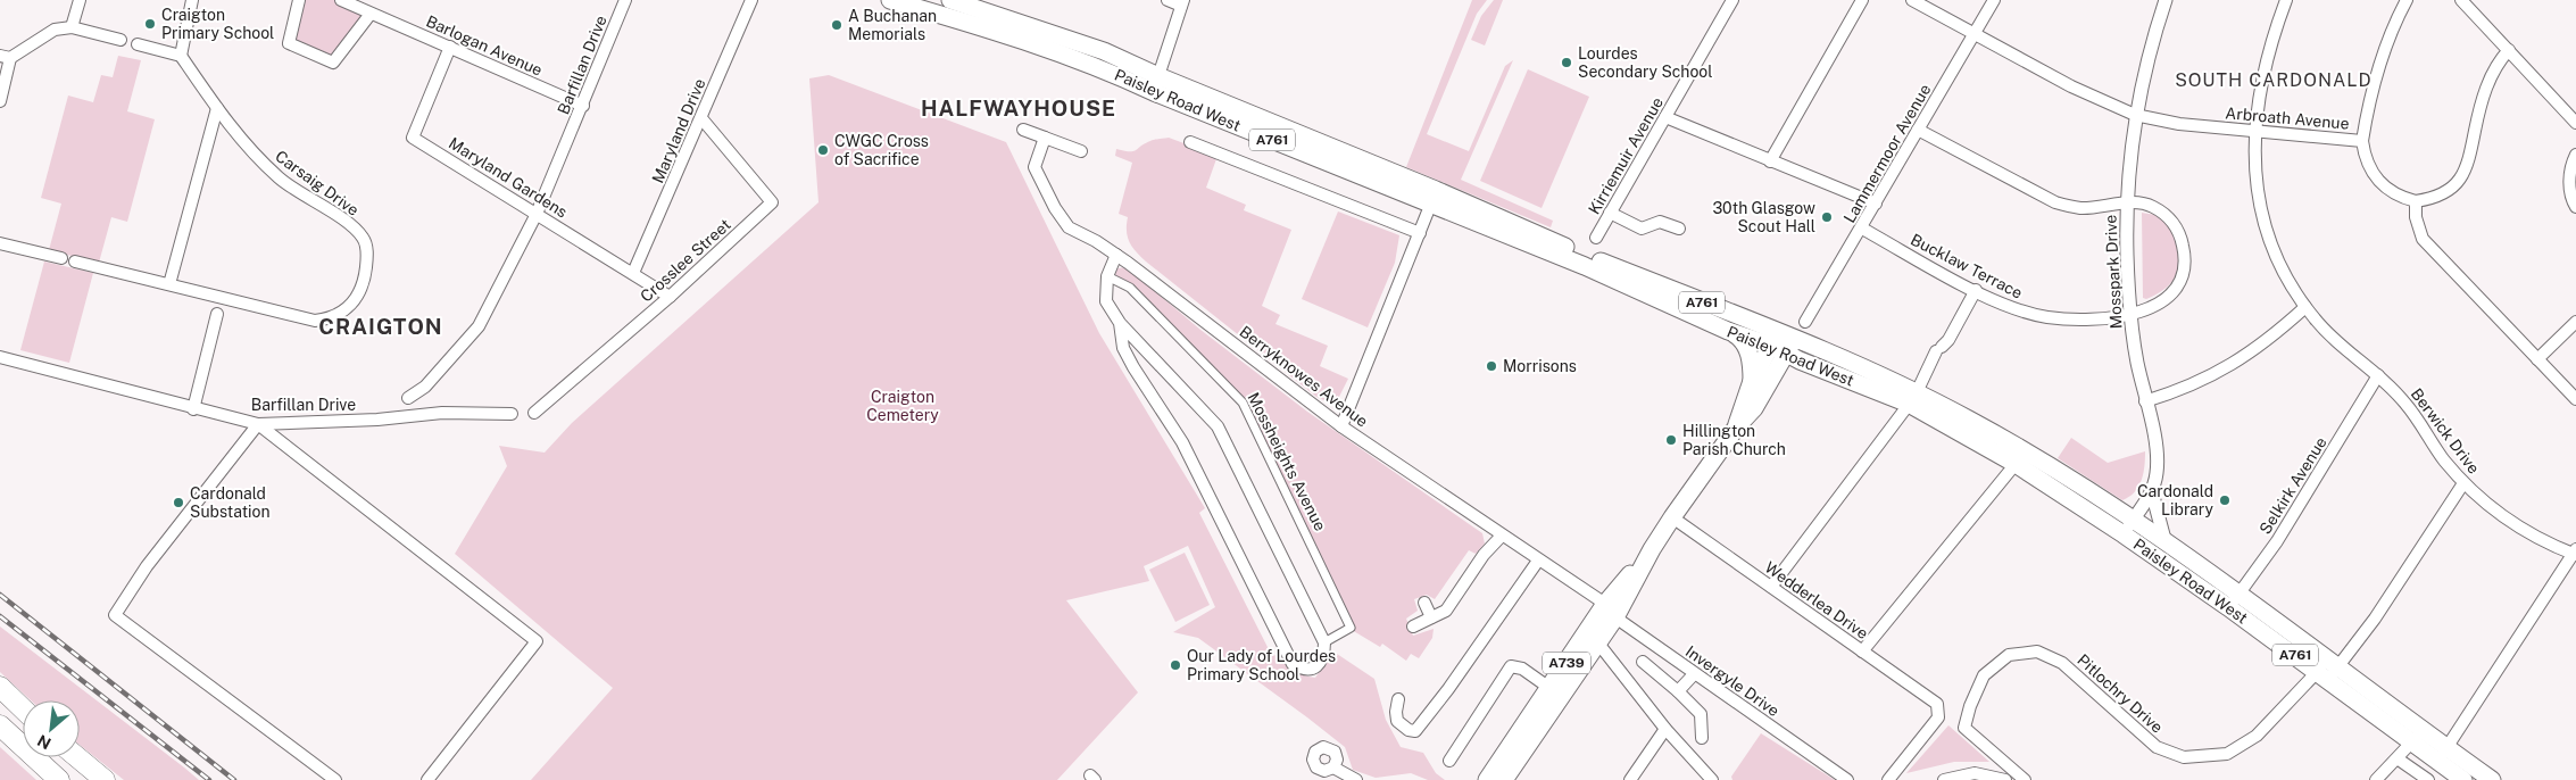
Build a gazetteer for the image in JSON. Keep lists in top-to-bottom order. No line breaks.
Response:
{"streets":{"main road":["Paisley Road West","A761","A739"],"street":["Barlogan Avenue","Barfillan Drive","Arbroath Avenue","Maryland Drive","Lammermoor Avenue","Kirriemuir Avenue","Maryland Gardens","Carsaig Drive","Crosslee Street","Bucklaw Terrace","Mosspark Drive","Berryknowes Avenue","Berwick Drive","Mossheights Avenue","Selkirk Avenue","Wedderlea Drive","Invergyle Drive","Pitlochry Drive"]},"crossings":[["Barlogan Avenue","Barfillan Drive"],["Barlogan Avenue","Maryland Gardens"],["Barfillan Drive","Maryland Gardens"],["Paisley Road West","Mosspark Drive"],["Paisley Road West","Selkirk Avenue"],["Paisley Road West","A739"],["Paisley Road West","Pitlochry Drive"],["Arbroath Avenue","Lammermoor Avenue"],["Arbroath Avenue","Mosspark Drive"],["Arbroath Avenue","Berwick Drive"],["Maryland Drive","Maryland Gardens"],["Maryland Drive","Crosslee Street"],["Lammermoor Avenue","Bucklaw Terrace"],["Maryland Gardens","Crosslee Street"],["Bucklaw Terrace","Mosspark Drive"],["Berryknowes Avenue","A739"],["Berryknowes Avenue","Invergyle Drive"],["Berwick Drive","Selkirk Avenue"],["Berwick Drive","Pitlochry Drive"],["Wedderlea Drive","A739"],["A739","Invergyle Drive"]],"districts":["SOUTH CARDONALD","HALFWAYHOUSE","CRAIGTON"],"parks":["Craigton Cemetery"],"places":["Craigton Primary School","A Buchanan Memorials","Lourdes Secondary School","CWGC Cross of Sacrifice","30th Glasgow Scout Hall","Morrisons","Hillington Parish Church","Cardonald Library","Cardonald Substation","Our Lady of Lourdes Primary School"],"north":"bottom left"}
